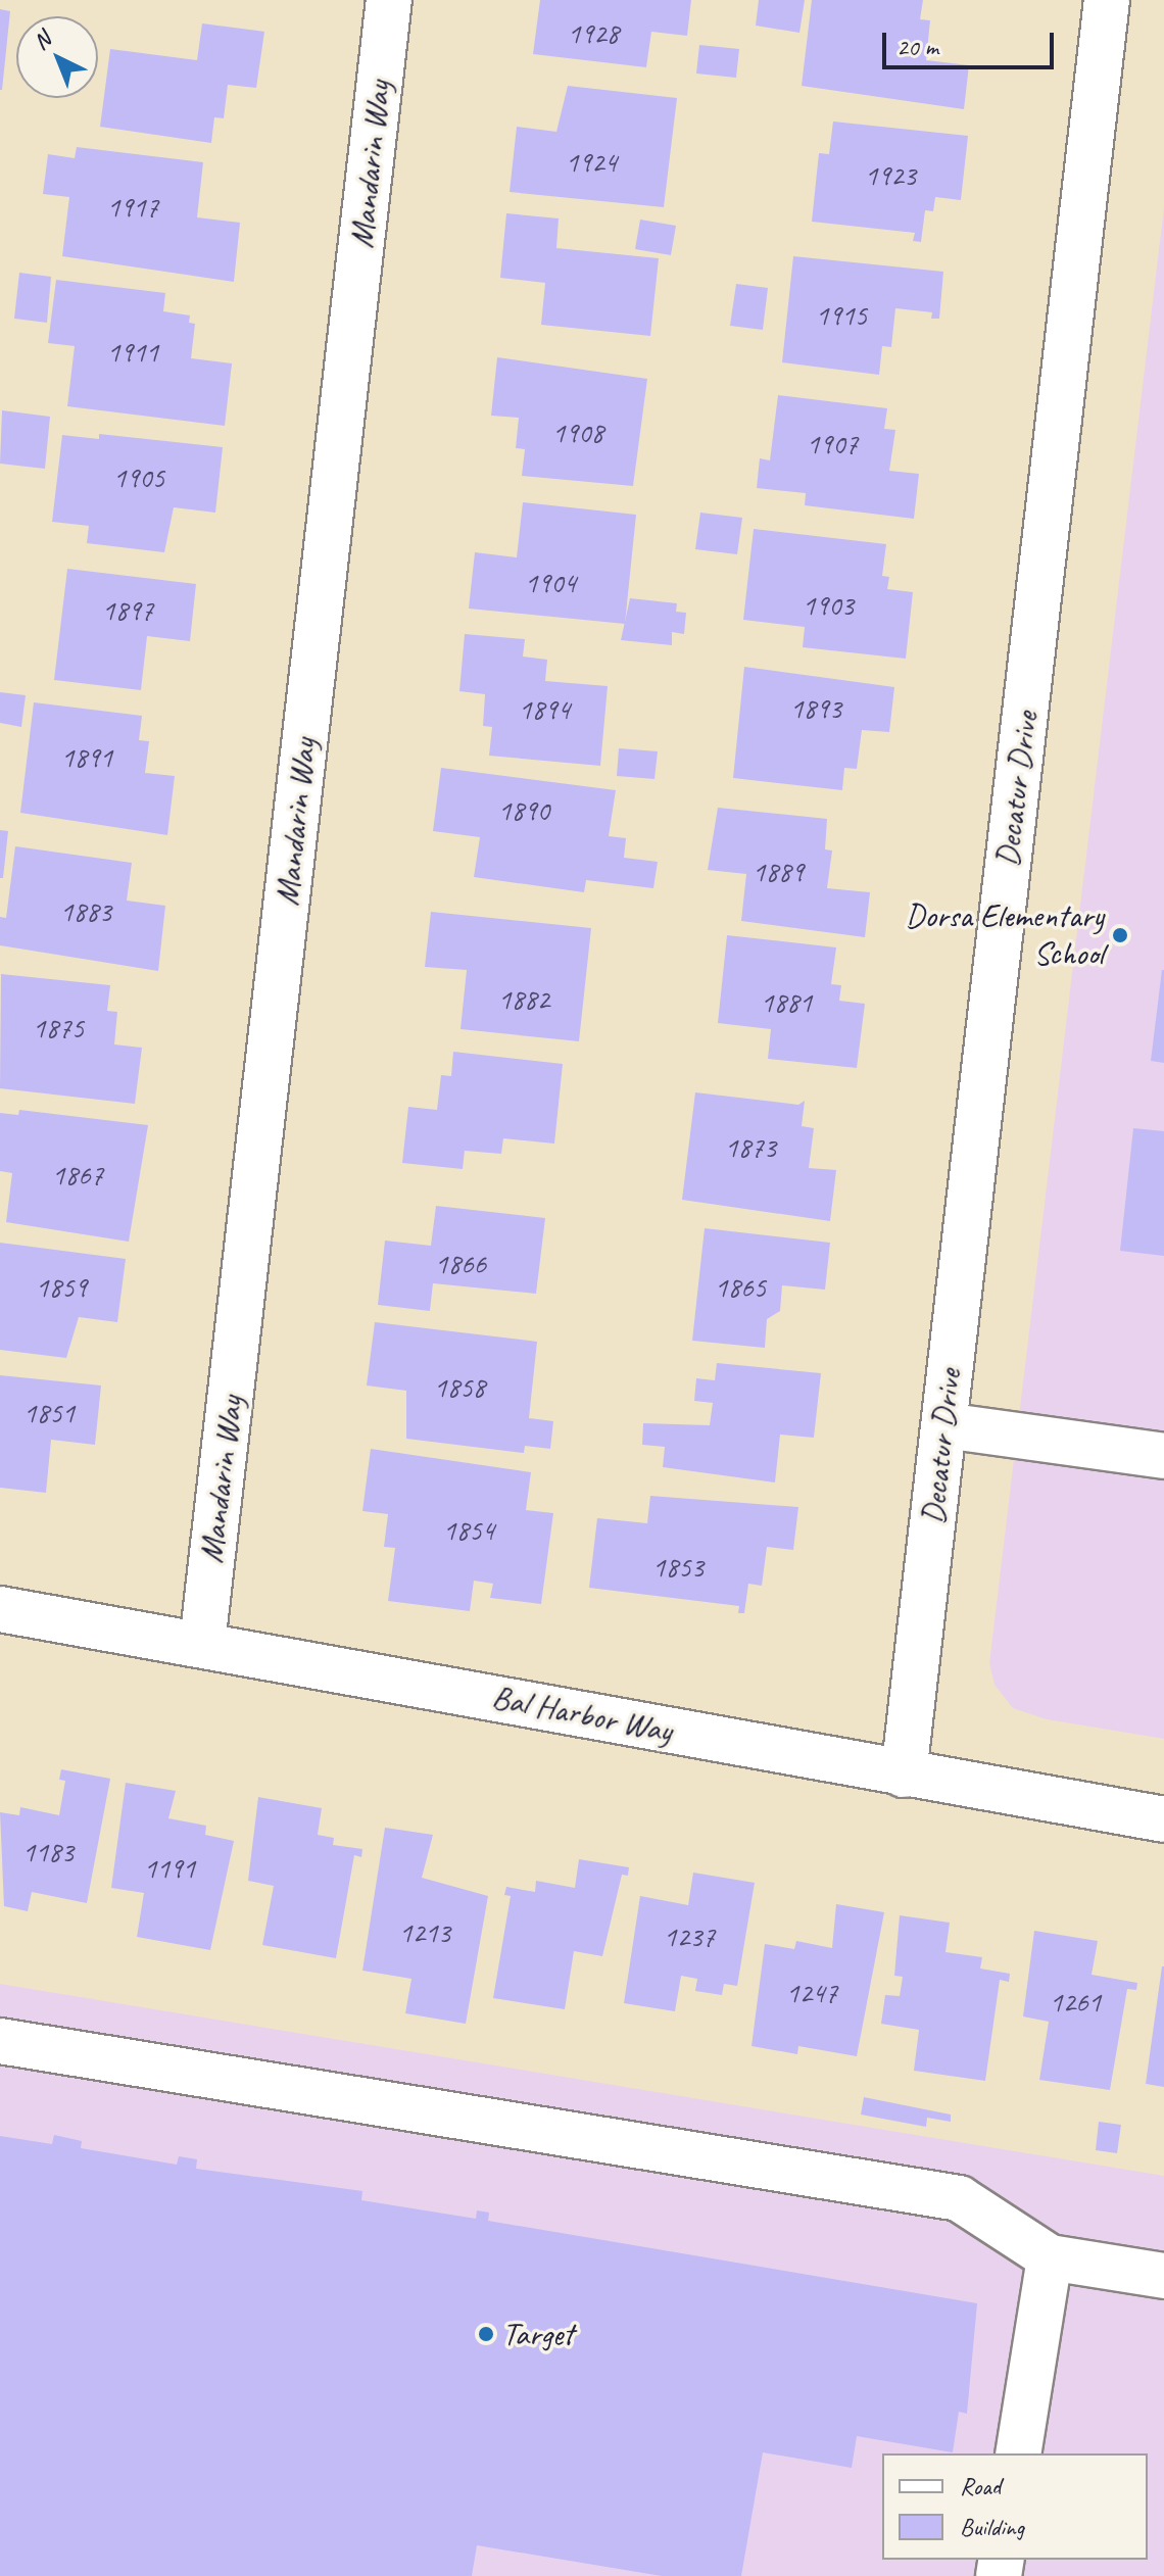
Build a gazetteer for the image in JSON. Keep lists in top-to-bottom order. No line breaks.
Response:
{"streets":{"street":["Mandarin Way","Decatur Drive","Bal Harbor Way"]},"crossings":[["Mandarin Way","Bal Harbor Way"],["Decatur Drive","Bal Harbor Way"]],"places":["Dorsa Elementary School","Target"],"house_numbers":["1928","1924","1923","1917","1915","1911","1908","1907","1905","1904","1903","1897","1893","1894","1891","1890","1889","1883","1882","1881","1875","1873","1867","1866","1859","1865","1858","1851","1854","1853","1183","1191","1213","1237","1247","1261"],"legend":["Road","Building"],"scale_bar":"20 m","north":"top left"}
